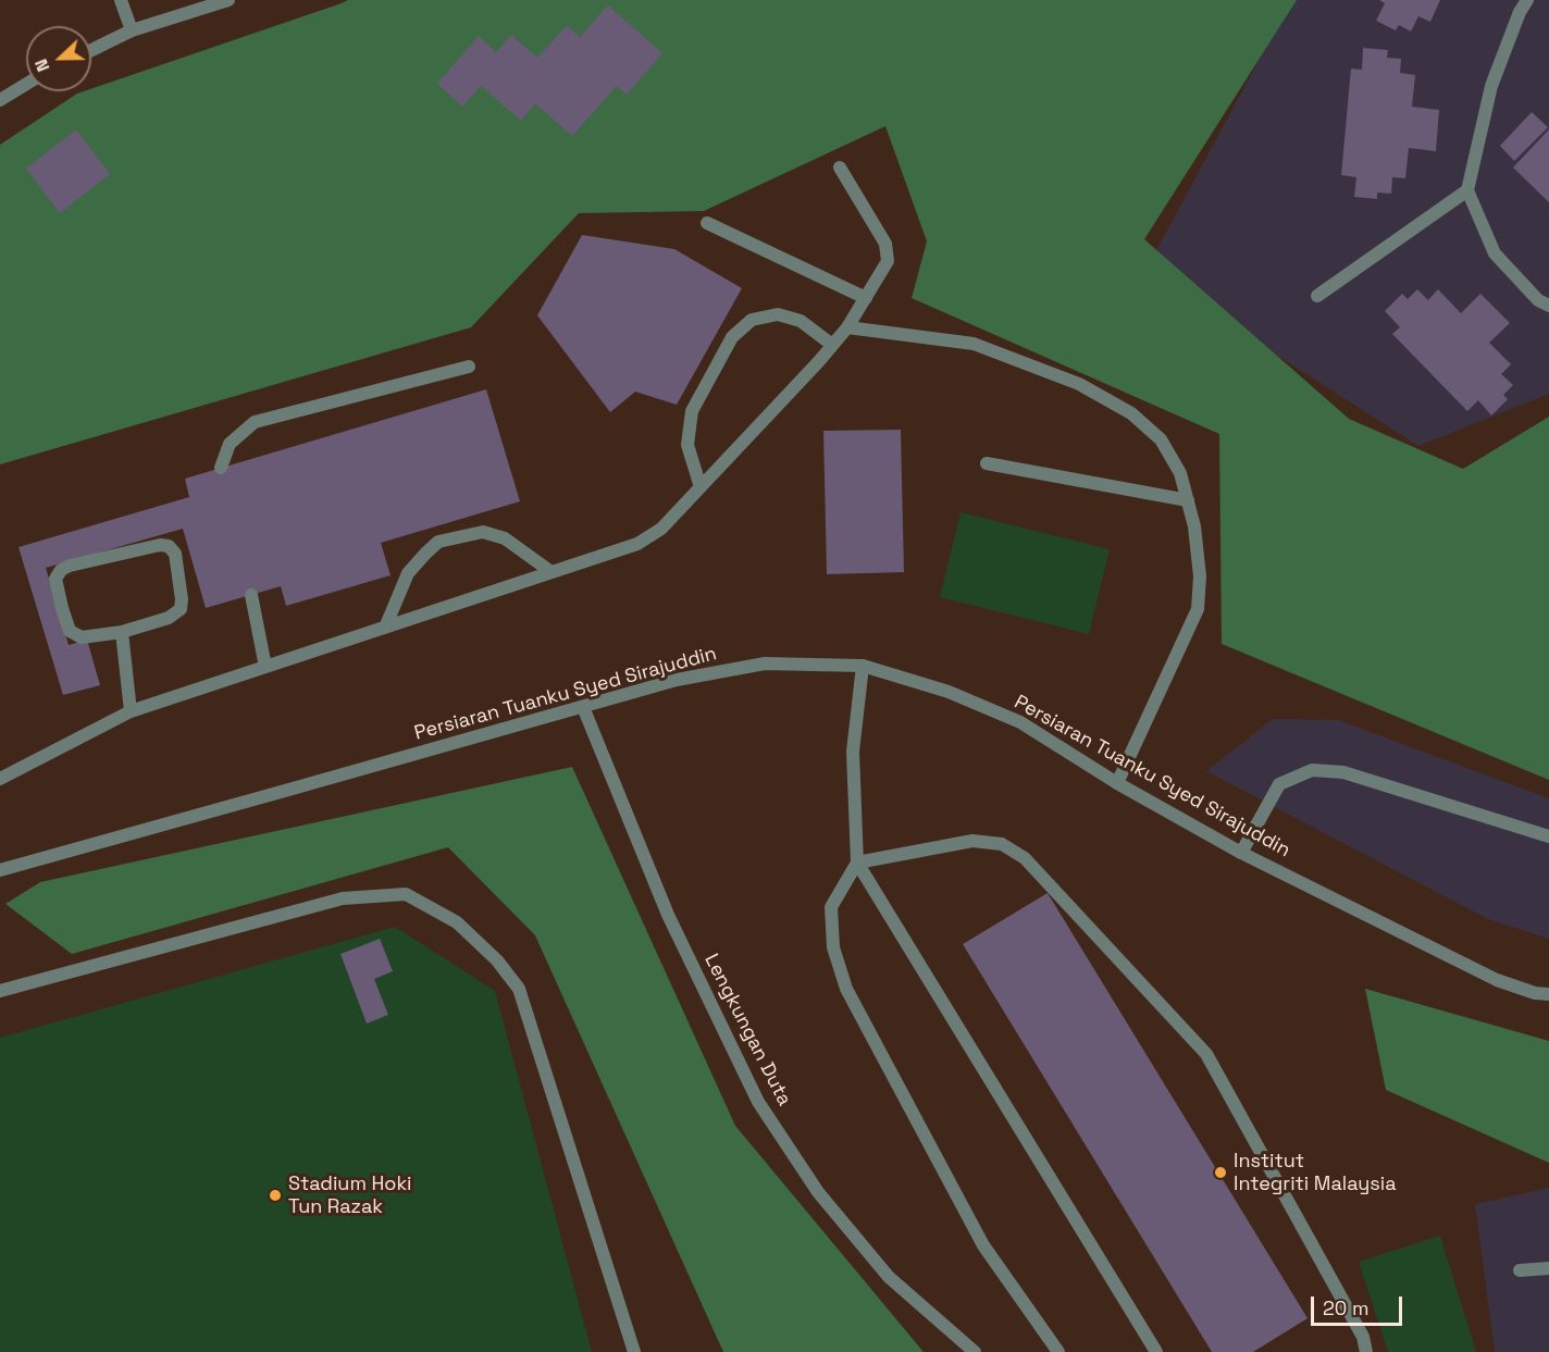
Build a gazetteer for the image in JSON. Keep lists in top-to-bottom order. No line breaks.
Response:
{"streets":{"street":["Persiaran Tuanku Syed Sirajuddin","Lengkungan Duta"]},"crossings":[["Persiaran Tuanku Syed Sirajuddin","Lengkungan Duta"]],"places":["Institut Integriti Malaysia","Stadium Hoki Tun Razak"],"scale_bar":"20 m","north":"left"}
